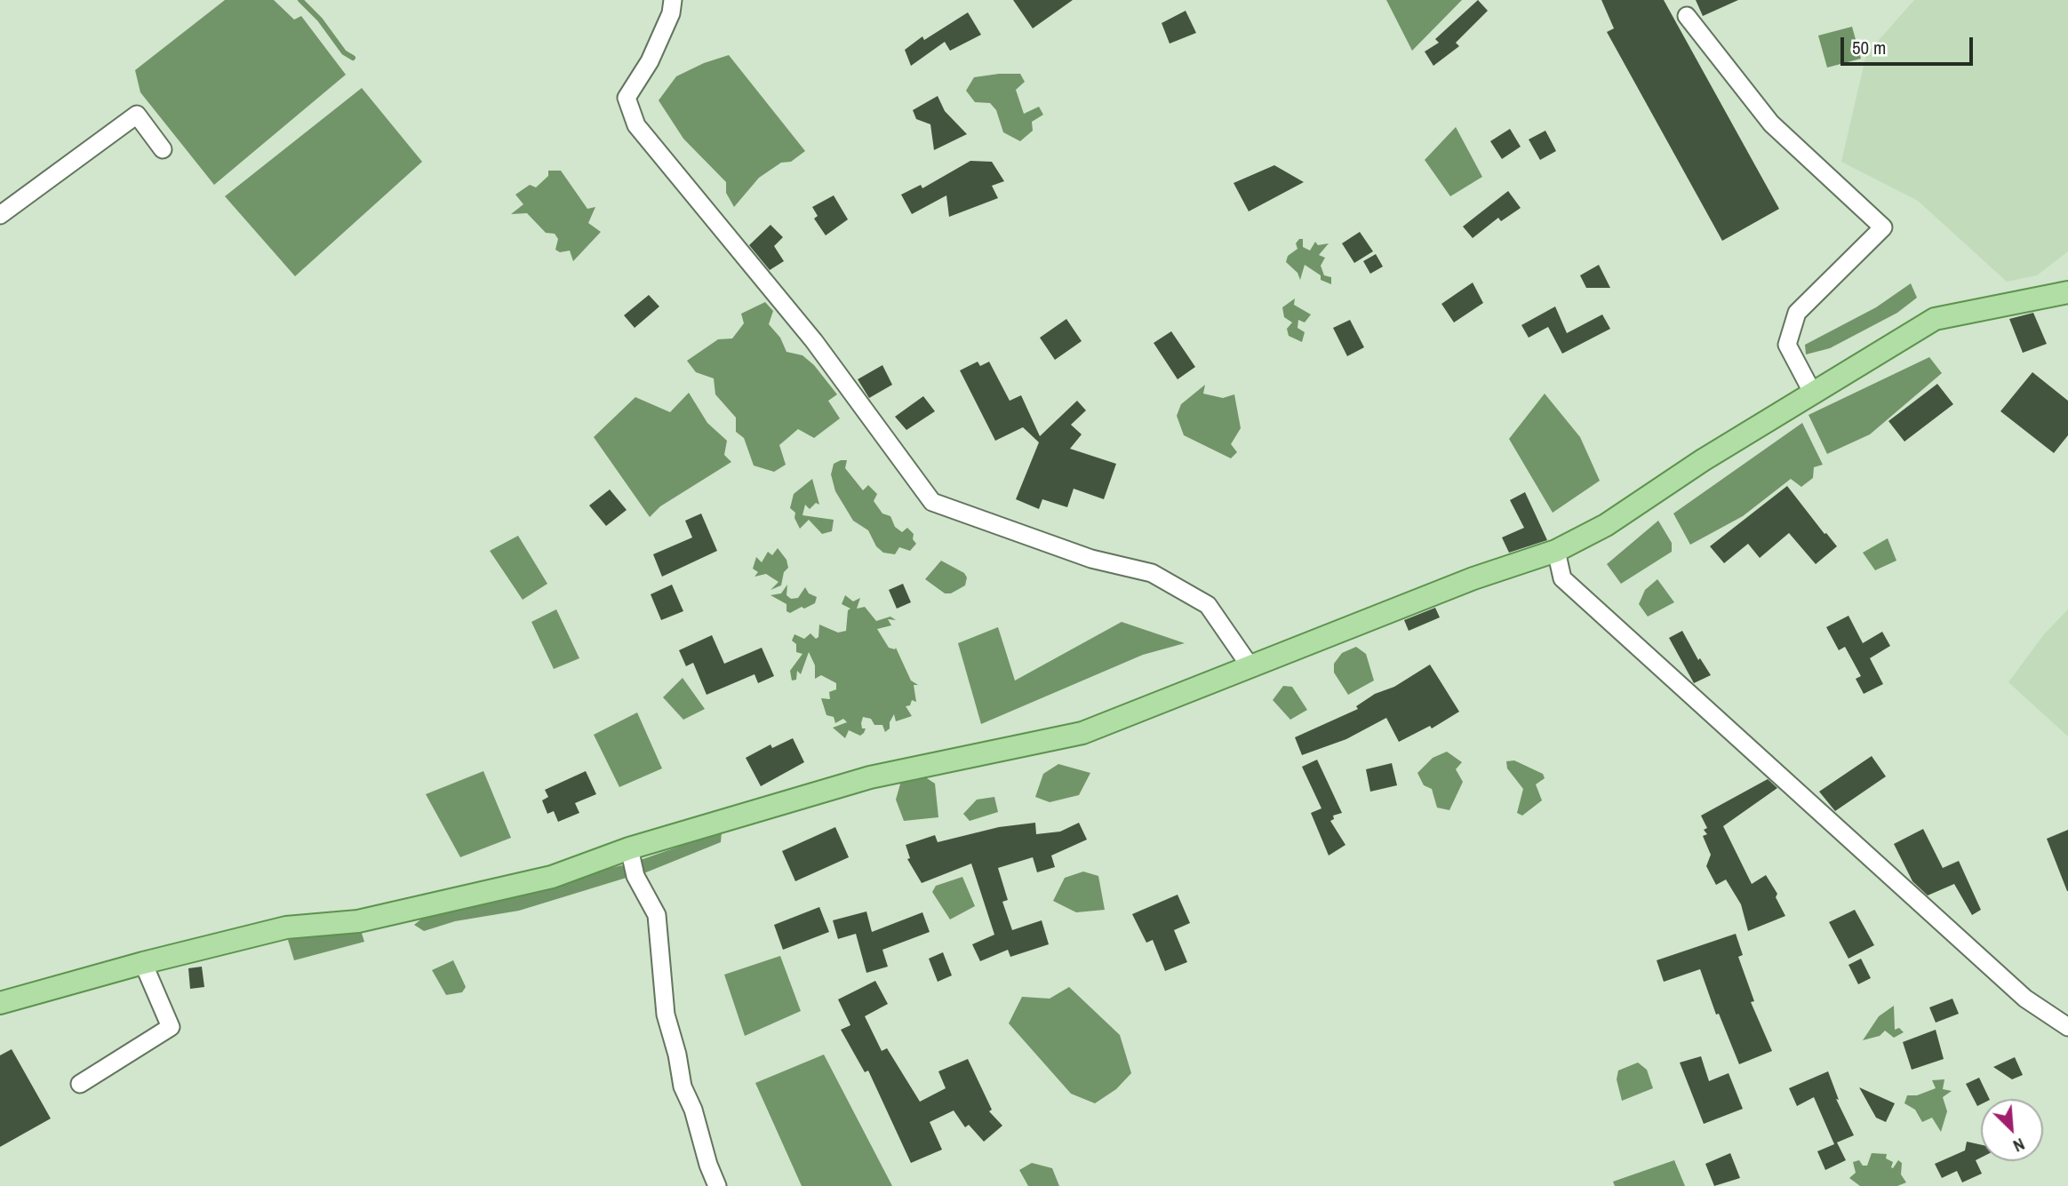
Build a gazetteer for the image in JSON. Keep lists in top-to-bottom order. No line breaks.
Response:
{"scale_bar":"50 m","north":"bottom right"}
